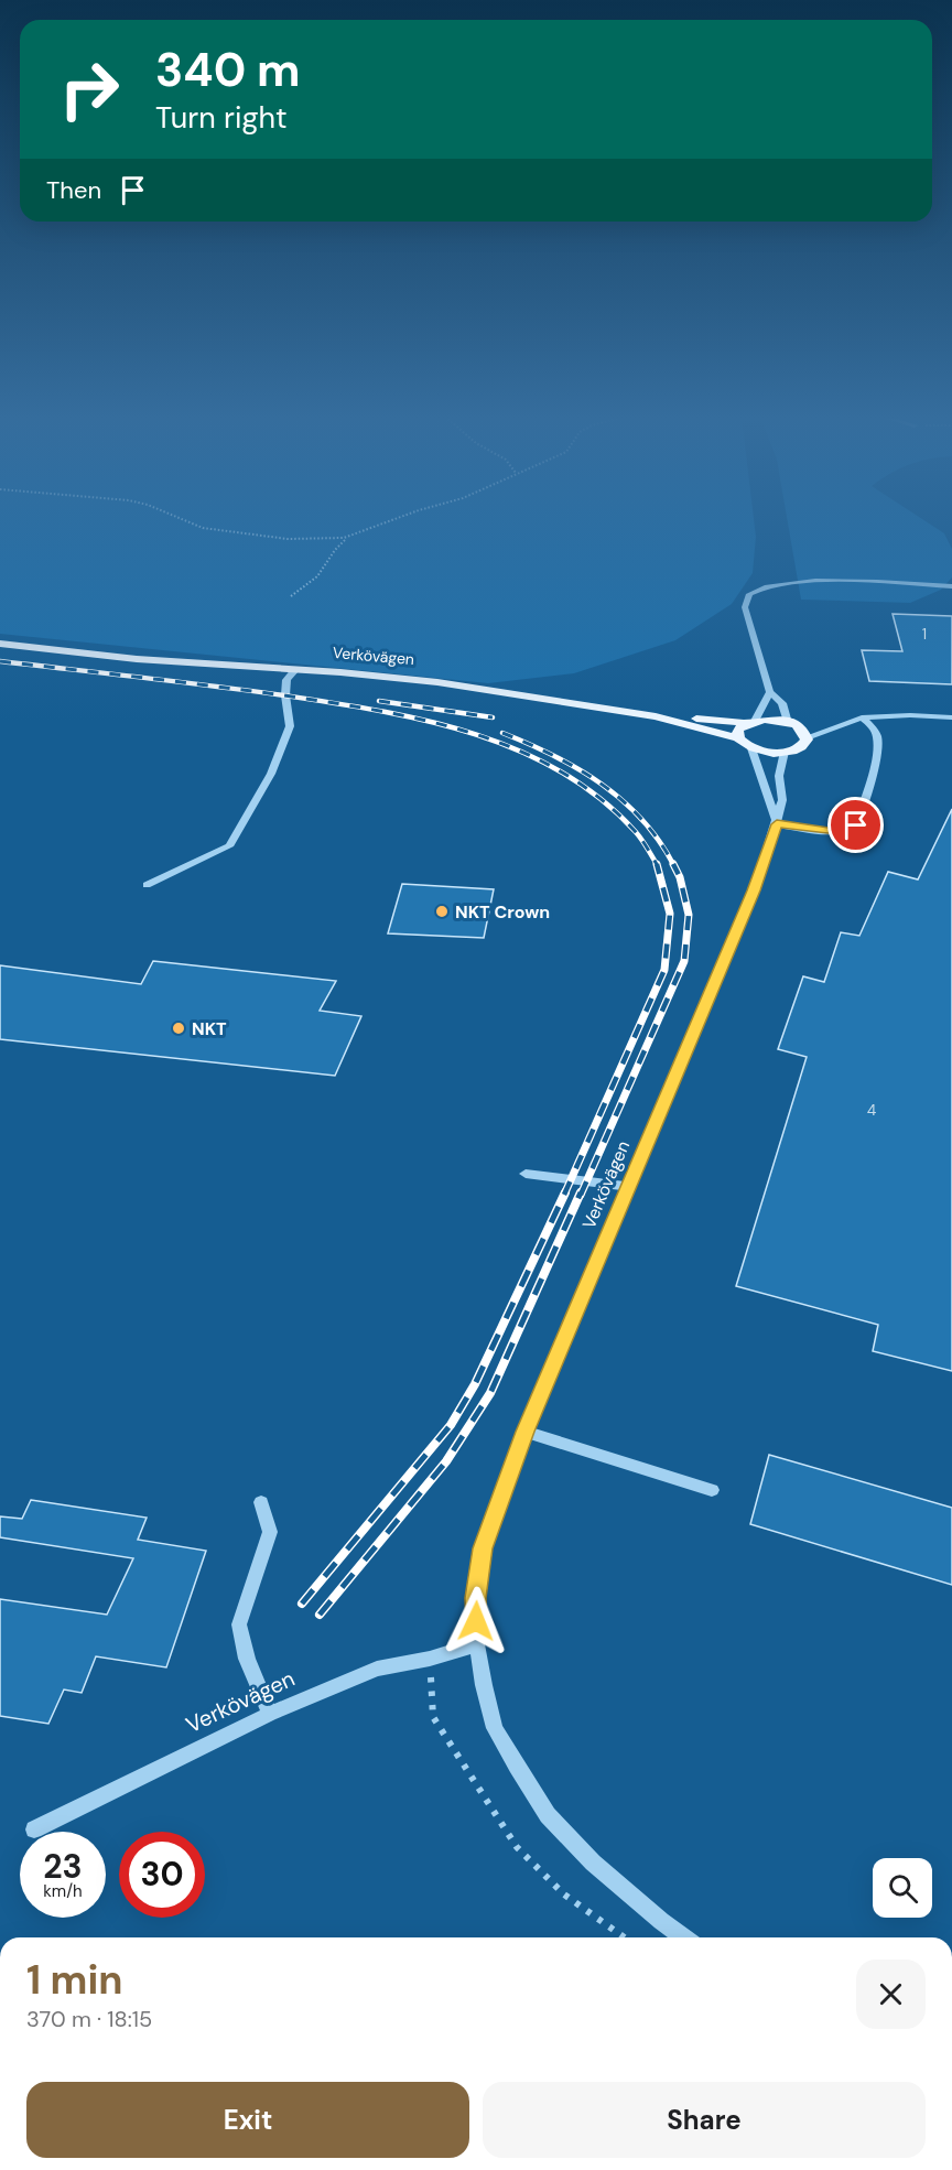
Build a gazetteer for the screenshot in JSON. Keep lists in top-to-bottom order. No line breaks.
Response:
{"streets":{"main road":["Verkövägen"]},"places":["NKT Crown","NKT"],"house_numbers":["1","4"],"page":{"turn":["340 m","Turn right"],"then":"Then","speed":"23 km/h","limit":"30","heading":["1 min","370 m · 18:15"],"buttons":["Exit","Share"]}}
